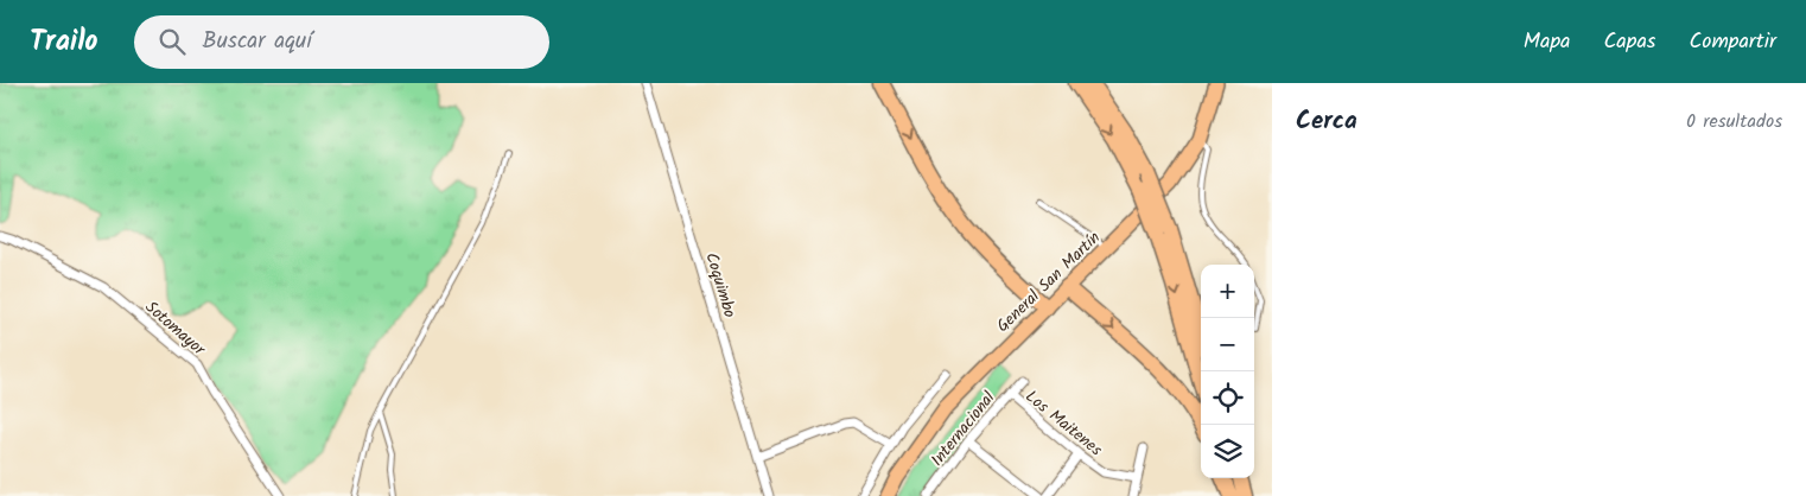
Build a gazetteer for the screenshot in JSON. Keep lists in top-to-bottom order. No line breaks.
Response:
{"streets":{"main road":["General San Martín"],"street":["Coquimbo","Sotomayor","Los Maitenes","Internacional"]},"crossings":[["Los Maitenes","Internacional"]],"page":{"header":"Trailo","search":"Buscar aquí","nav":["Mapa","Capas","Compartir"],"heading":["Cerca","0 resultados"],"map_buttons":["+","−"]}}
